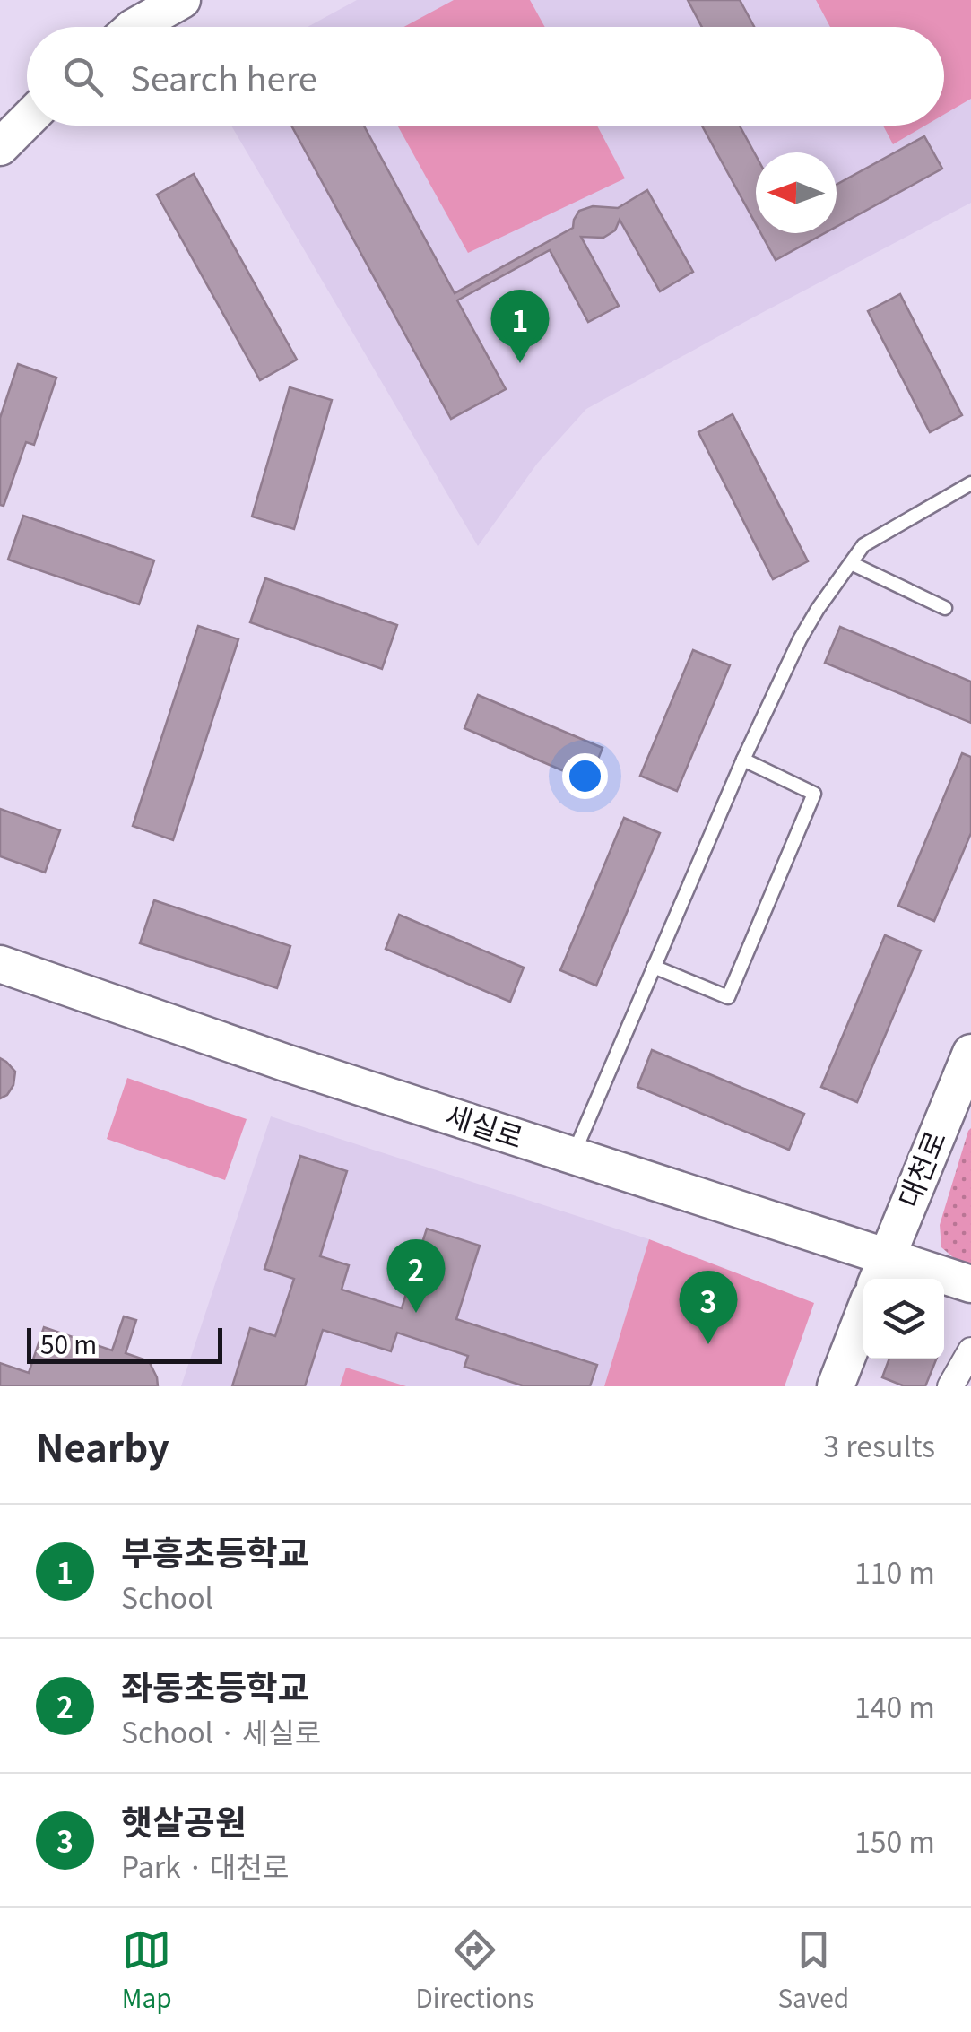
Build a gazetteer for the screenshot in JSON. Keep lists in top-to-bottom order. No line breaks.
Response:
{"streets":{"street":["세실로","대천로"]},"crossings":[["세실로","대천로"]],"scale_bar":"50 m","north":"left","page":{"search":"Search here","pins":["1","2","3"],"scale":"50 m","heading":["Nearby","3 results"],"list":[{"mark":"1","name":"부흥초등학교","note":"School","value":"110 m"},{"mark":"2","name":"좌동초등학교","note":"School · 세실로","value":"140 m"},{"mark":"3","name":"햇살공원","note":"Park · 대천로","value":"150 m"}],"nav":["Map","Directions","Saved"]}}
